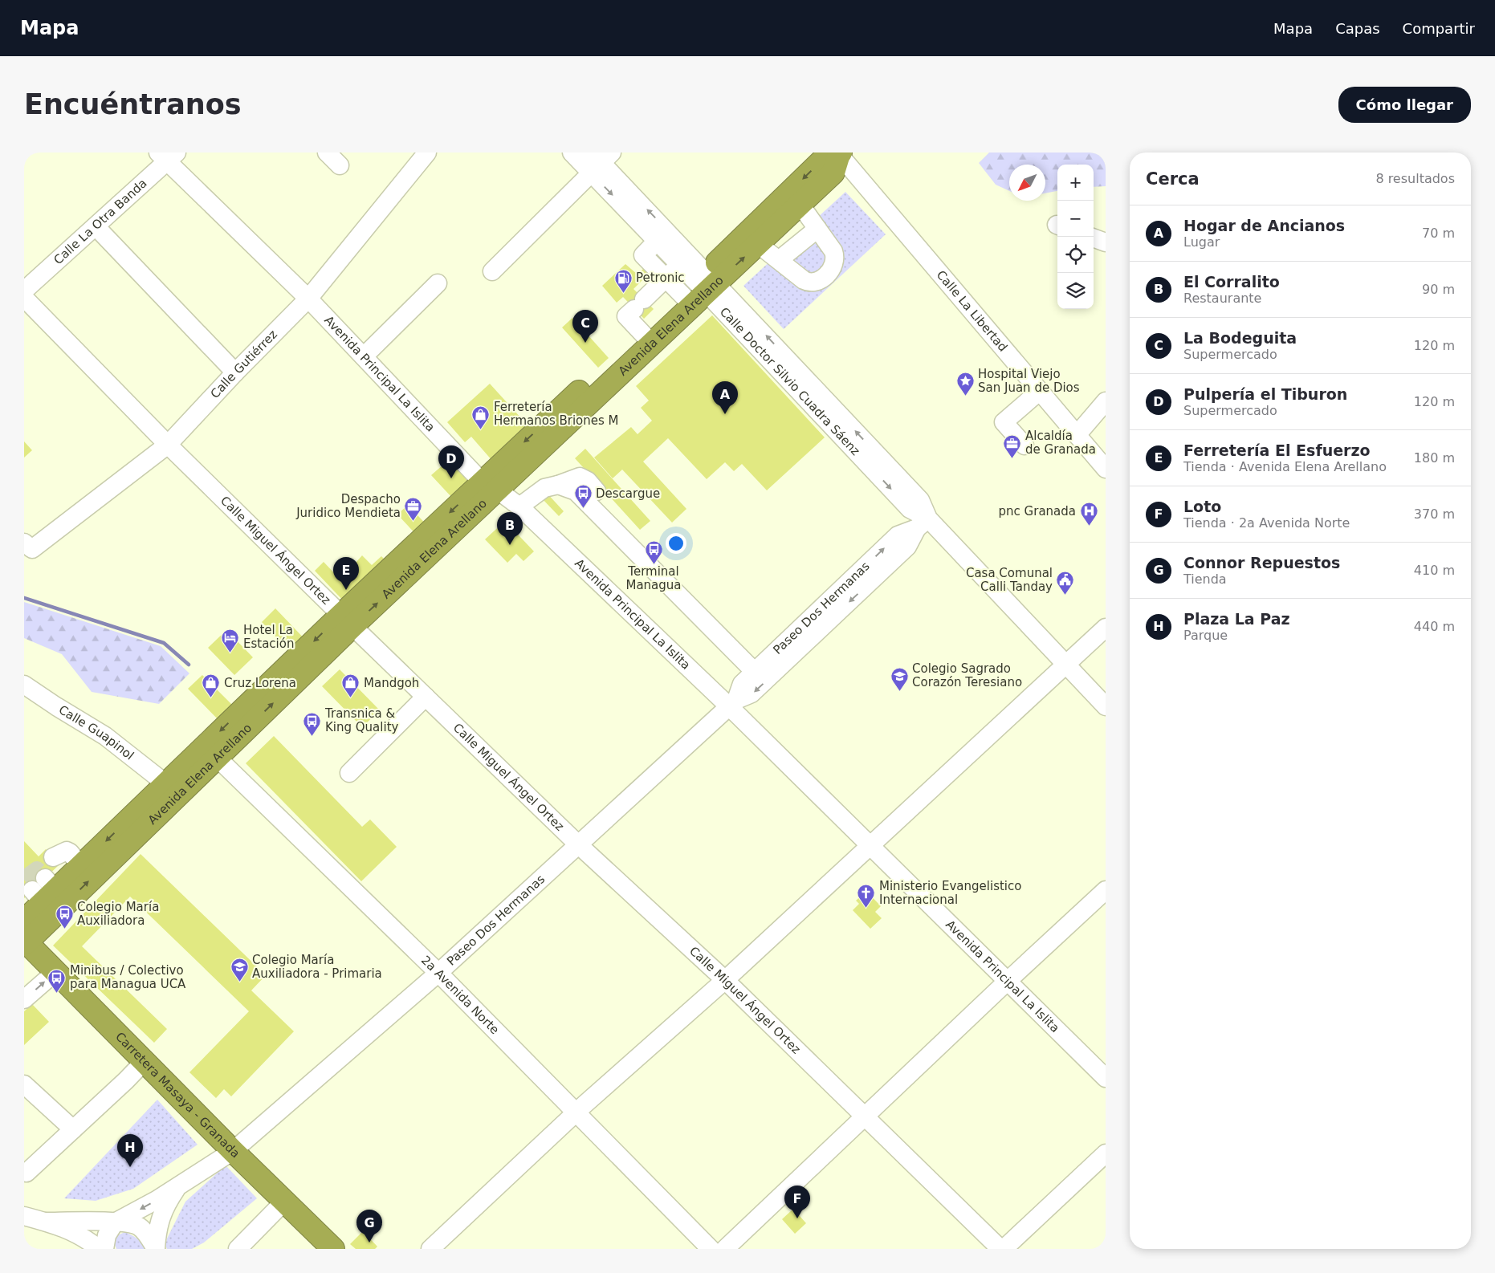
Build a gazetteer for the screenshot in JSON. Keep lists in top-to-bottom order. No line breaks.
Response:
{"streets":{"highway":["Avenida Elena Arellano","Carretera Masaya - Granada"],"street":["Calle La Otra Banda","Calle La Libertad","Calle Gutiérrez","Avenida Principal La Islita","Calle Doctor Silvio Cuadra Sáenz","Calle Miguel Ángel Ortez","Paseo Dos Hermanas","Calle Guapinol","2a Avenida Norte"]},"crossings":[["Calle La Otra Banda","Avenida Principal La Islita"],["Calle La Libertad","Avenida Elena Arellano"],["Avenida Elena Arellano","Avenida Principal La Islita"],["Avenida Elena Arellano","Calle Doctor Silvio Cuadra Sáenz"],["Avenida Elena Arellano","Calle Miguel Ángel Ortez"],["Avenida Elena Arellano","Calle Guapinol"],["Avenida Elena Arellano","2a Avenida Norte"],["Avenida Elena Arellano","Carretera Masaya - Granada"],["Calle Gutiérrez","Avenida Principal La Islita"],["Calle Gutiérrez","Calle Miguel Ángel Ortez"],["Avenida Principal La Islita","Paseo Dos Hermanas"],["Calle Doctor Silvio Cuadra Sáenz","Paseo Dos Hermanas"],["Calle Miguel Ángel Ortez","Paseo Dos Hermanas"],["Paseo Dos Hermanas","2a Avenida Norte"],["Paseo Dos Hermanas","Carretera Masaya - Granada"]],"places":{"fuel station":["Petronic"],"place":["Hospital Viejo San Juan de Dios"],"shop":["Ferretería Hermanos Briones M","Cruz Lorena","Mandgoh"],"office":["Alcaldía de Granada","Despacho Juridico Mendieta"],"bus stop":["Descargue","Terminal Managua","Transnica & King Quality","Colegio María Auxiliadora","Minibus / Colectivo para Managua UCA"],"hospital":["pnc Granada"],"public building":["Casa Comunal Calli Tanday"],"hotel":["Hotel La Estación"],"school or university":["Colegio Sagrado Corazón Teresiano","Colegio María Auxiliadora - Primaria"],"church":["Ministerio Evangelistico Internacional"]},"north":"bottom left","page":{"header":"Mapa","nav":["Mapa","Capas","Compartir"],"buttons":"Cómo llegar","title":"Encuéntranos","heading":["Cerca","8 resultados"],"map_buttons":["+","−"],"list":[{"mark":"A","name":"Hogar de Ancianos","note":"Lugar","value":"70 m"},{"mark":"B","name":"El Corralito","note":"Restaurante","value":"90 m"},{"mark":"C","name":"La Bodeguita","note":"Supermercado","value":"120 m"},{"mark":"D","name":"Pulpería el Tiburon","note":"Supermercado","value":"120 m"},{"mark":"E","name":"Ferretería El Esfuerzo","note":"Tienda · Avenida Elena Arellano","value":"180 m"},{"mark":"F","name":"Loto","note":"Tienda · 2a Avenida Norte","value":"370 m"},{"mark":"G","name":"Connor Repuestos","note":"Tienda","value":"410 m"},{"mark":"H","name":"Plaza La Paz","note":"Parque","value":"440 m"}],"pins":["C","A","D","B","E","H","F","G"]}}
